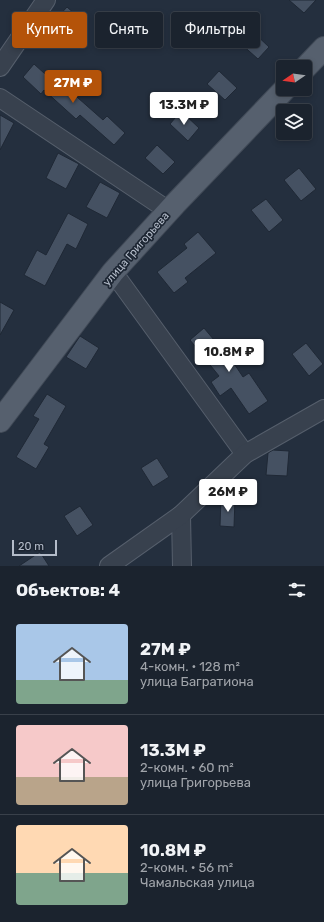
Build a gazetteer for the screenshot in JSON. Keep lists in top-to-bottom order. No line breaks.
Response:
{"streets":{"main road":["улица Григорьева"]},"scale_bar":"20 m","north":"left","page":{"chip":["Купить","Снять","Фильтры"],"price":["27M ₽","13.3M ₽","10.8M ₽","26M ₽"],"scale":"20 m","heading":"Объектов: 4","list":[{"name":"27M ₽","note":"4-комн. · 128 m² · улица Багратиона"},{"name":"13.3M ₽","note":"2-комн. · 60 m² · улица Григорьева"},{"name":"10.8M ₽","note":"2-комн. · 56 m² · Чамальская улица"}]}}
